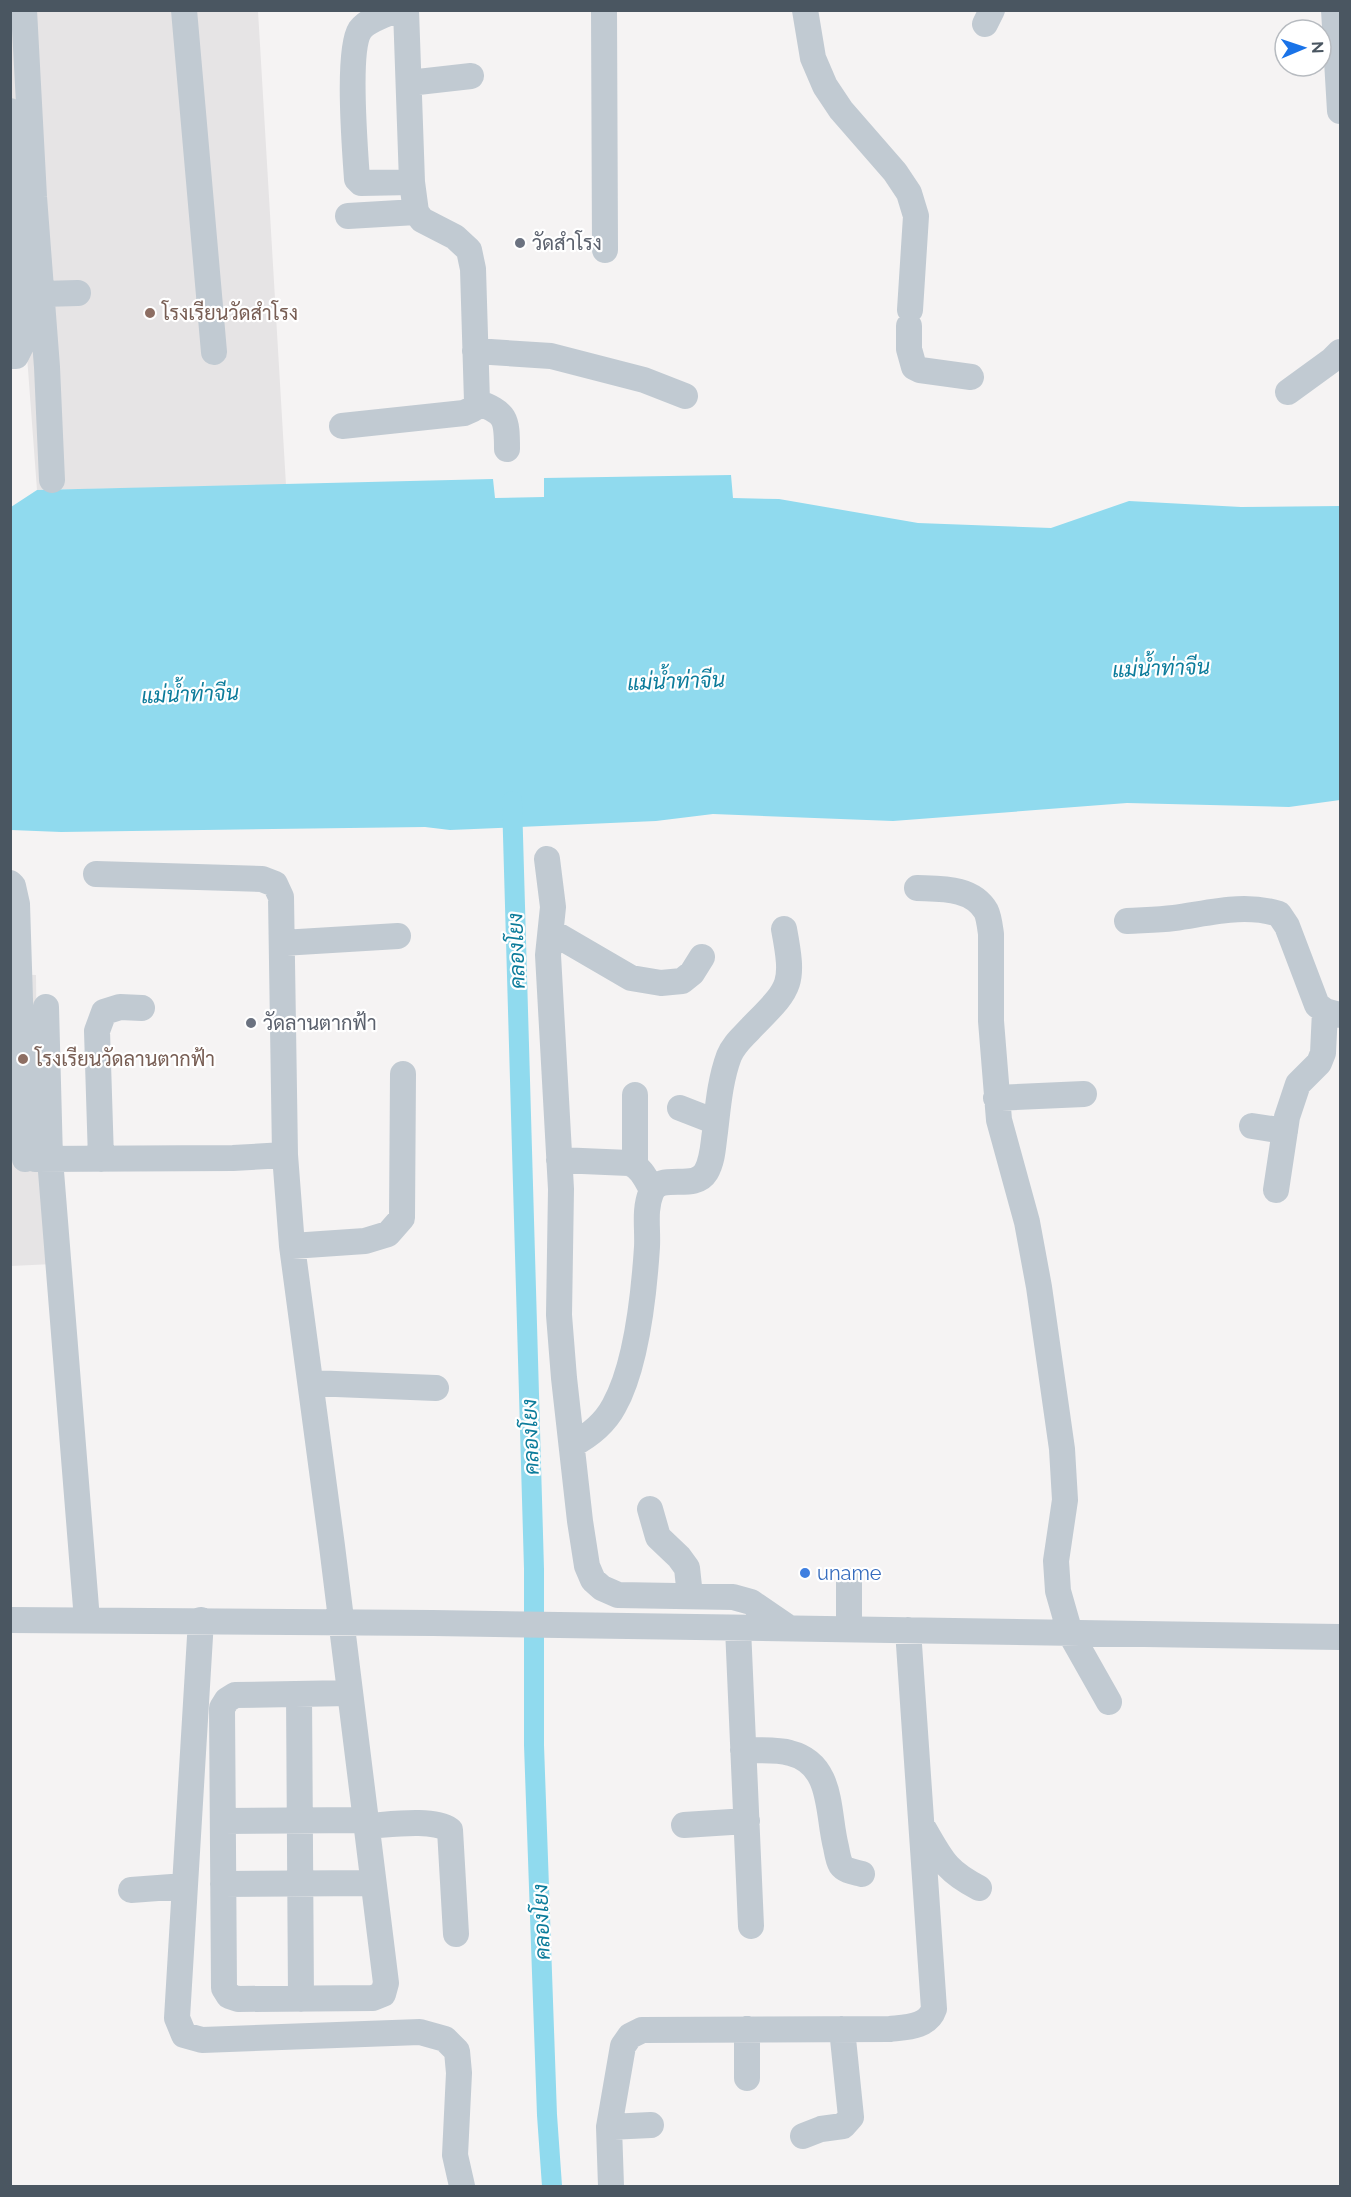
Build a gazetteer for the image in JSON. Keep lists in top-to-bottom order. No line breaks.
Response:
{"water":["แม่น้ำท่าจีน","คลองโยง"],"places":["วัดสำโรง","โรงเรียนวัดสำโรง","วัดลานตากฟ้า","โรงเรียนวัดลานตากฟ้า","uname"],"north":"right"}
